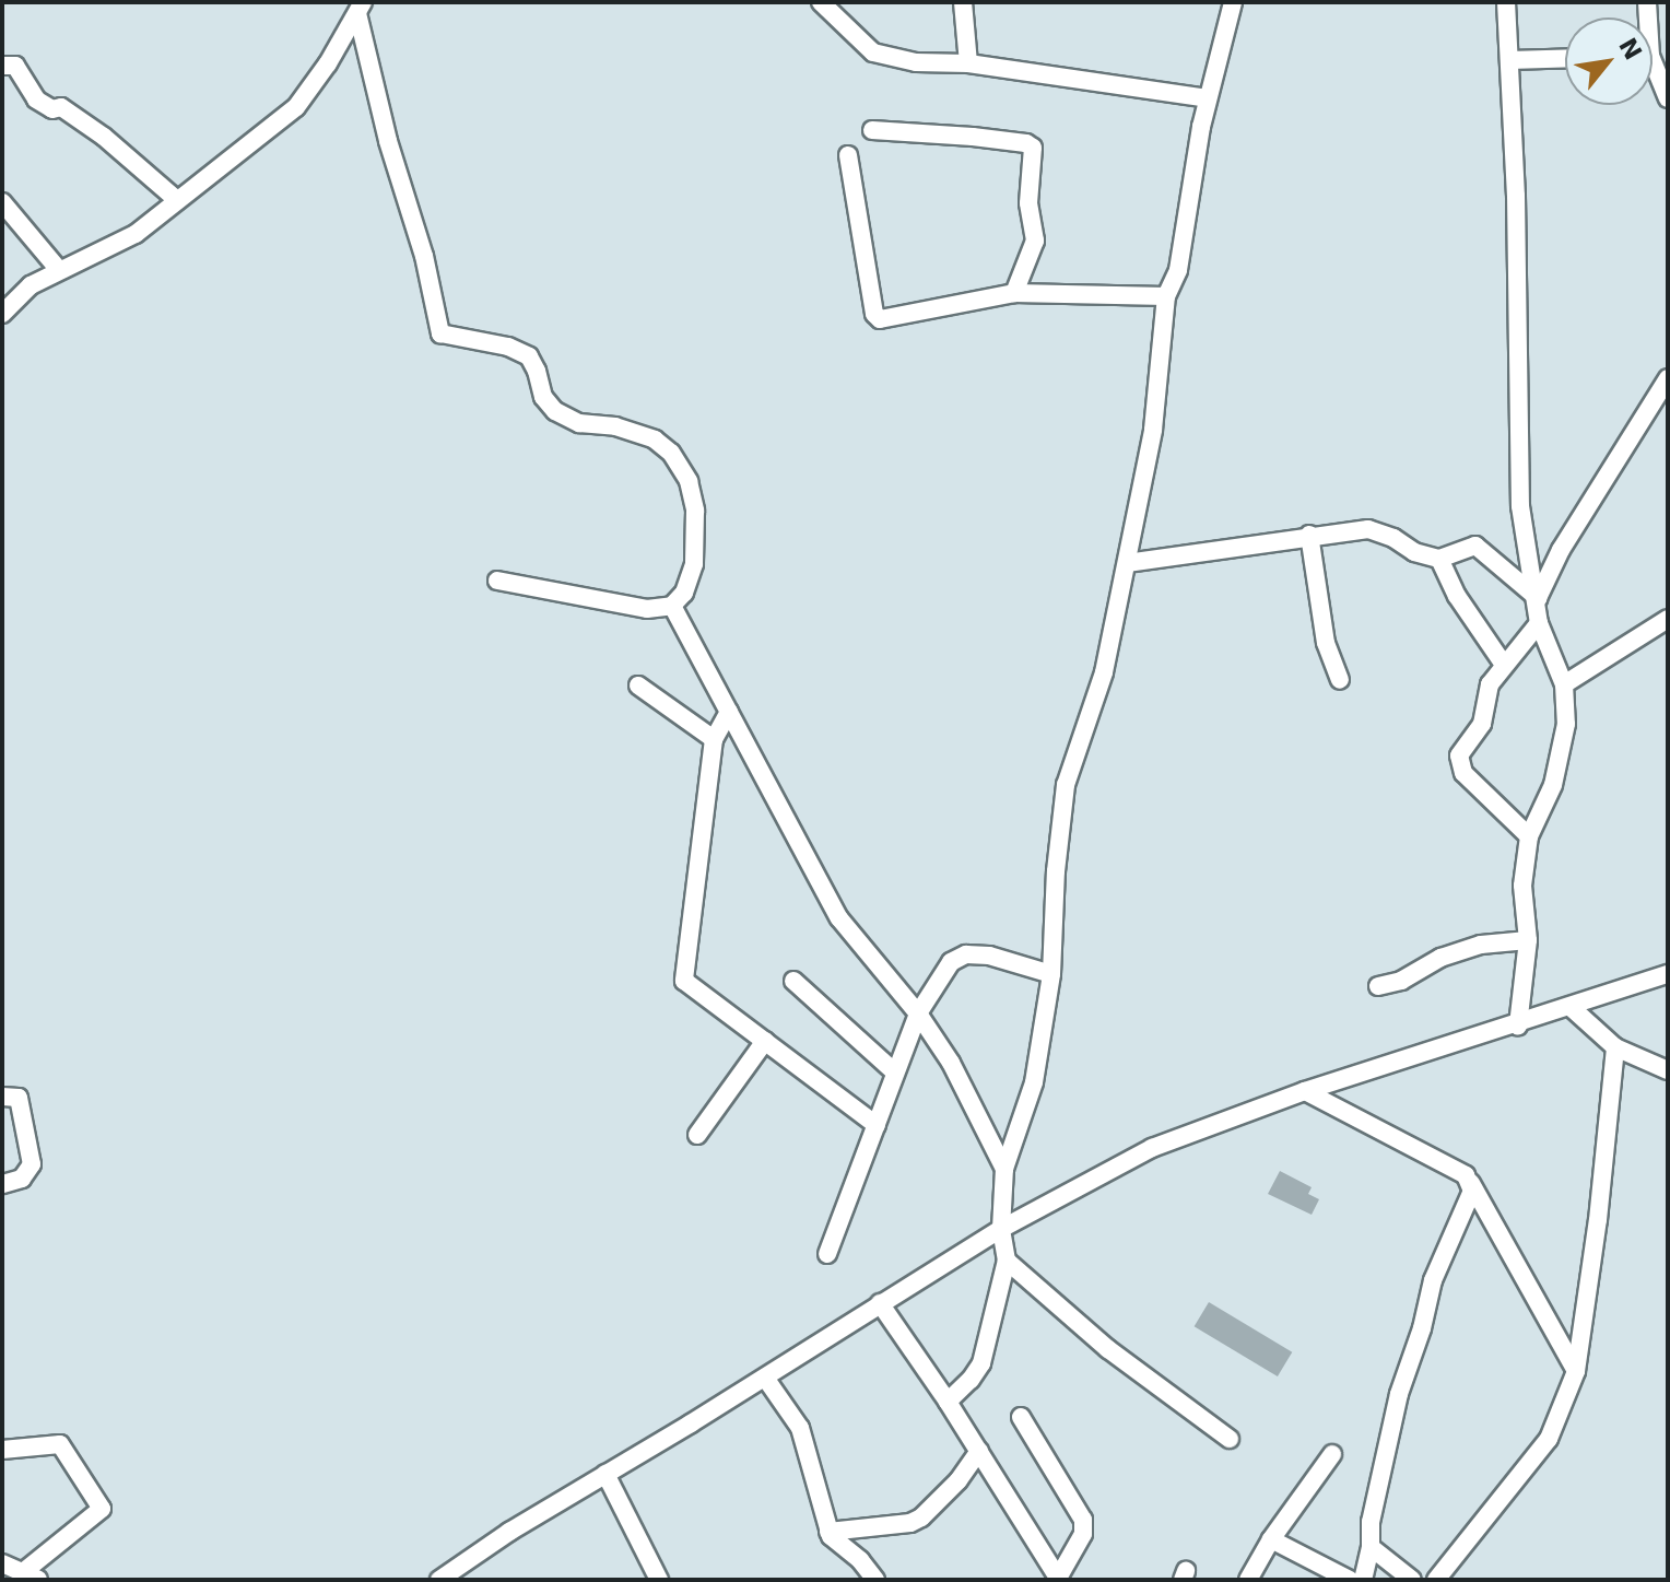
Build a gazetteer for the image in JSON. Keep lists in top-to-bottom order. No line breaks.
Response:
{"north":"top right"}
